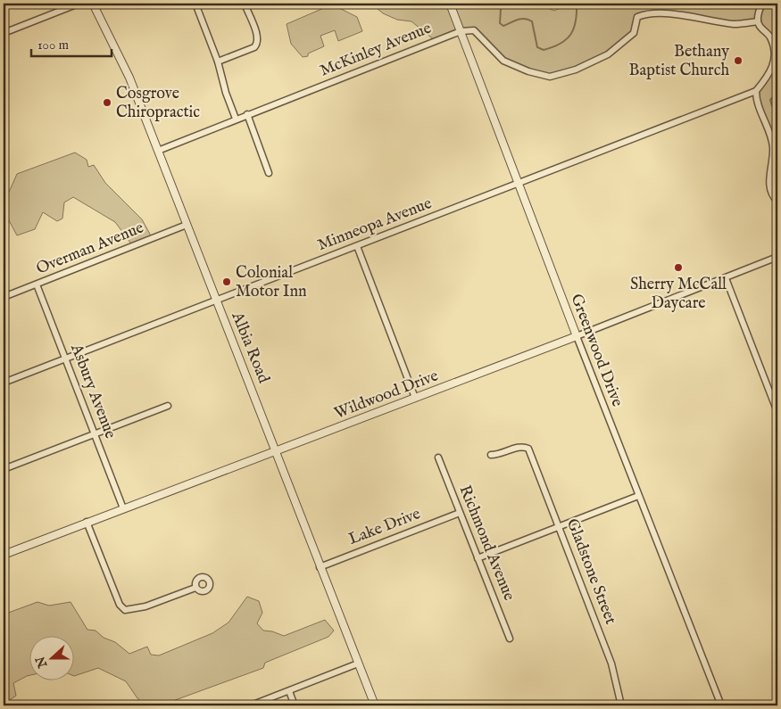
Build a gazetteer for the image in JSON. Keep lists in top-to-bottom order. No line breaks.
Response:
{"streets":{"street":["McKinley Avenue","Minneopa Avenue","Overman Avenue","Albia Road","Greenwood Drive","Asbury Avenue","Wildwood Drive","Lake Drive","Richmond Avenue","Gladstone Street"]},"crossings":[["McKinley Avenue","Albia Road"],["McKinley Avenue","Greenwood Drive"],["Minneopa Avenue","Albia Road"],["Minneopa Avenue","Greenwood Drive"],["Minneopa Avenue","Asbury Avenue"],["Overman Avenue","Albia Road"],["Overman Avenue","Asbury Avenue"],["Albia Road","Wildwood Drive"],["Albia Road","Lake Drive"],["Greenwood Drive","Wildwood Drive"],["Asbury Avenue","Wildwood Drive"],["Lake Drive","Richmond Avenue"]],"places":["Bethany Baptist Church","Cosgrove Chiropractic","Sherry McCall Daycare","Colonial Motor Inn"],"scale_bar":"100 m","north":"left"}
